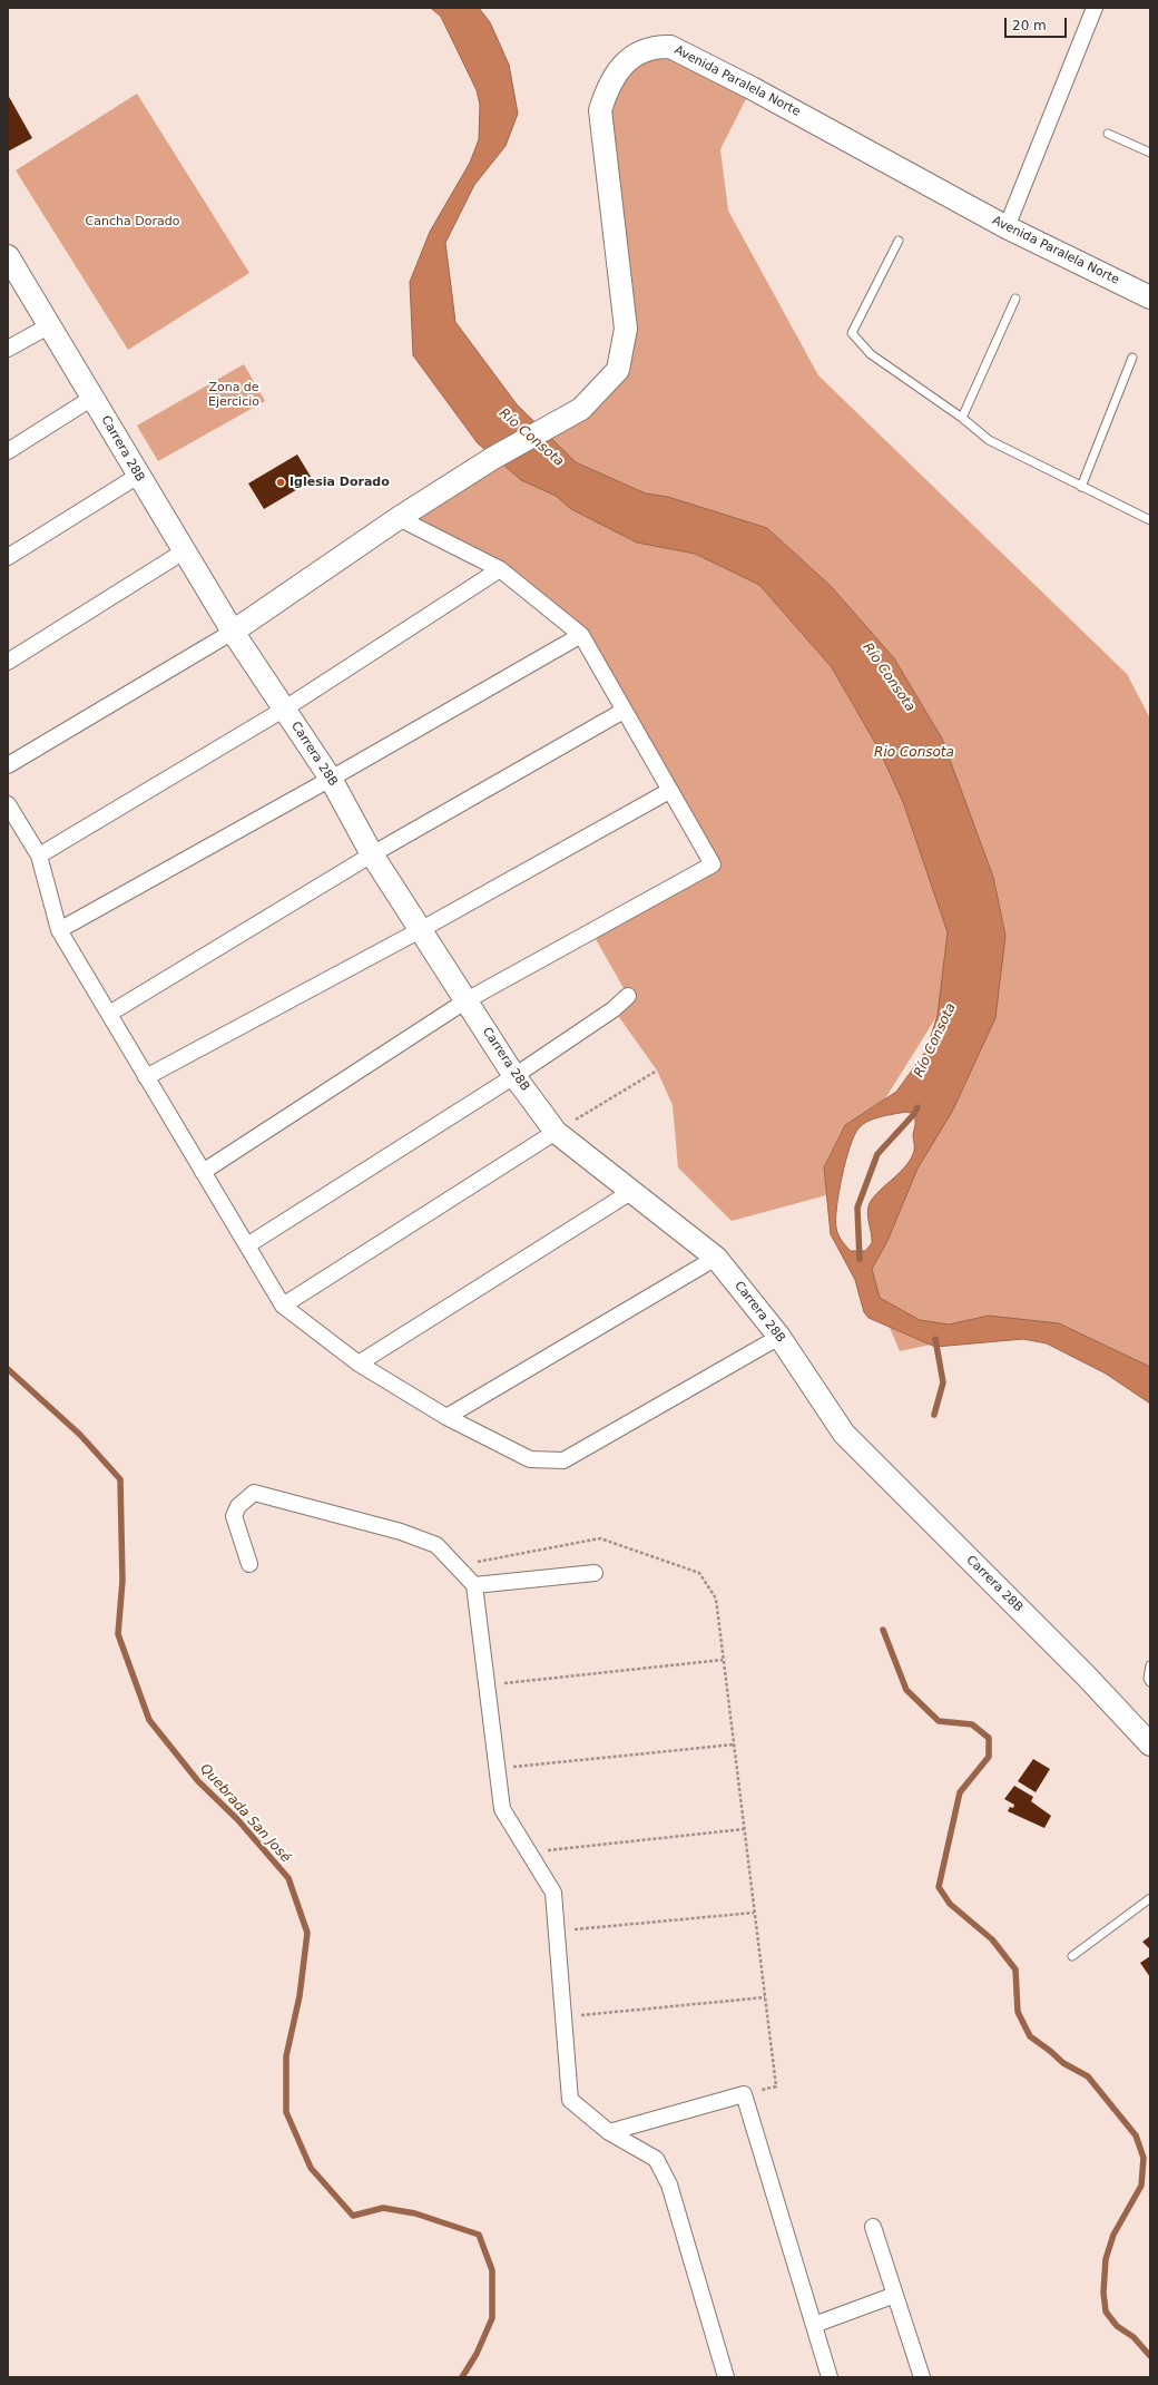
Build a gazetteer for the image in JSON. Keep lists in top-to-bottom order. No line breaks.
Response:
{"streets":{"street":["Avenida Paralela Norte","Carrera 28B"]},"crossings":[["Avenida Paralela Norte","Carrera 28B"]],"water":["Río Consota","Rio Consota","Quebrada San José"],"parks":["Cancha Dorado","Zona de Ejercicio"],"places":["Iglesia Dorado"],"scale_bar":"20 m"}
